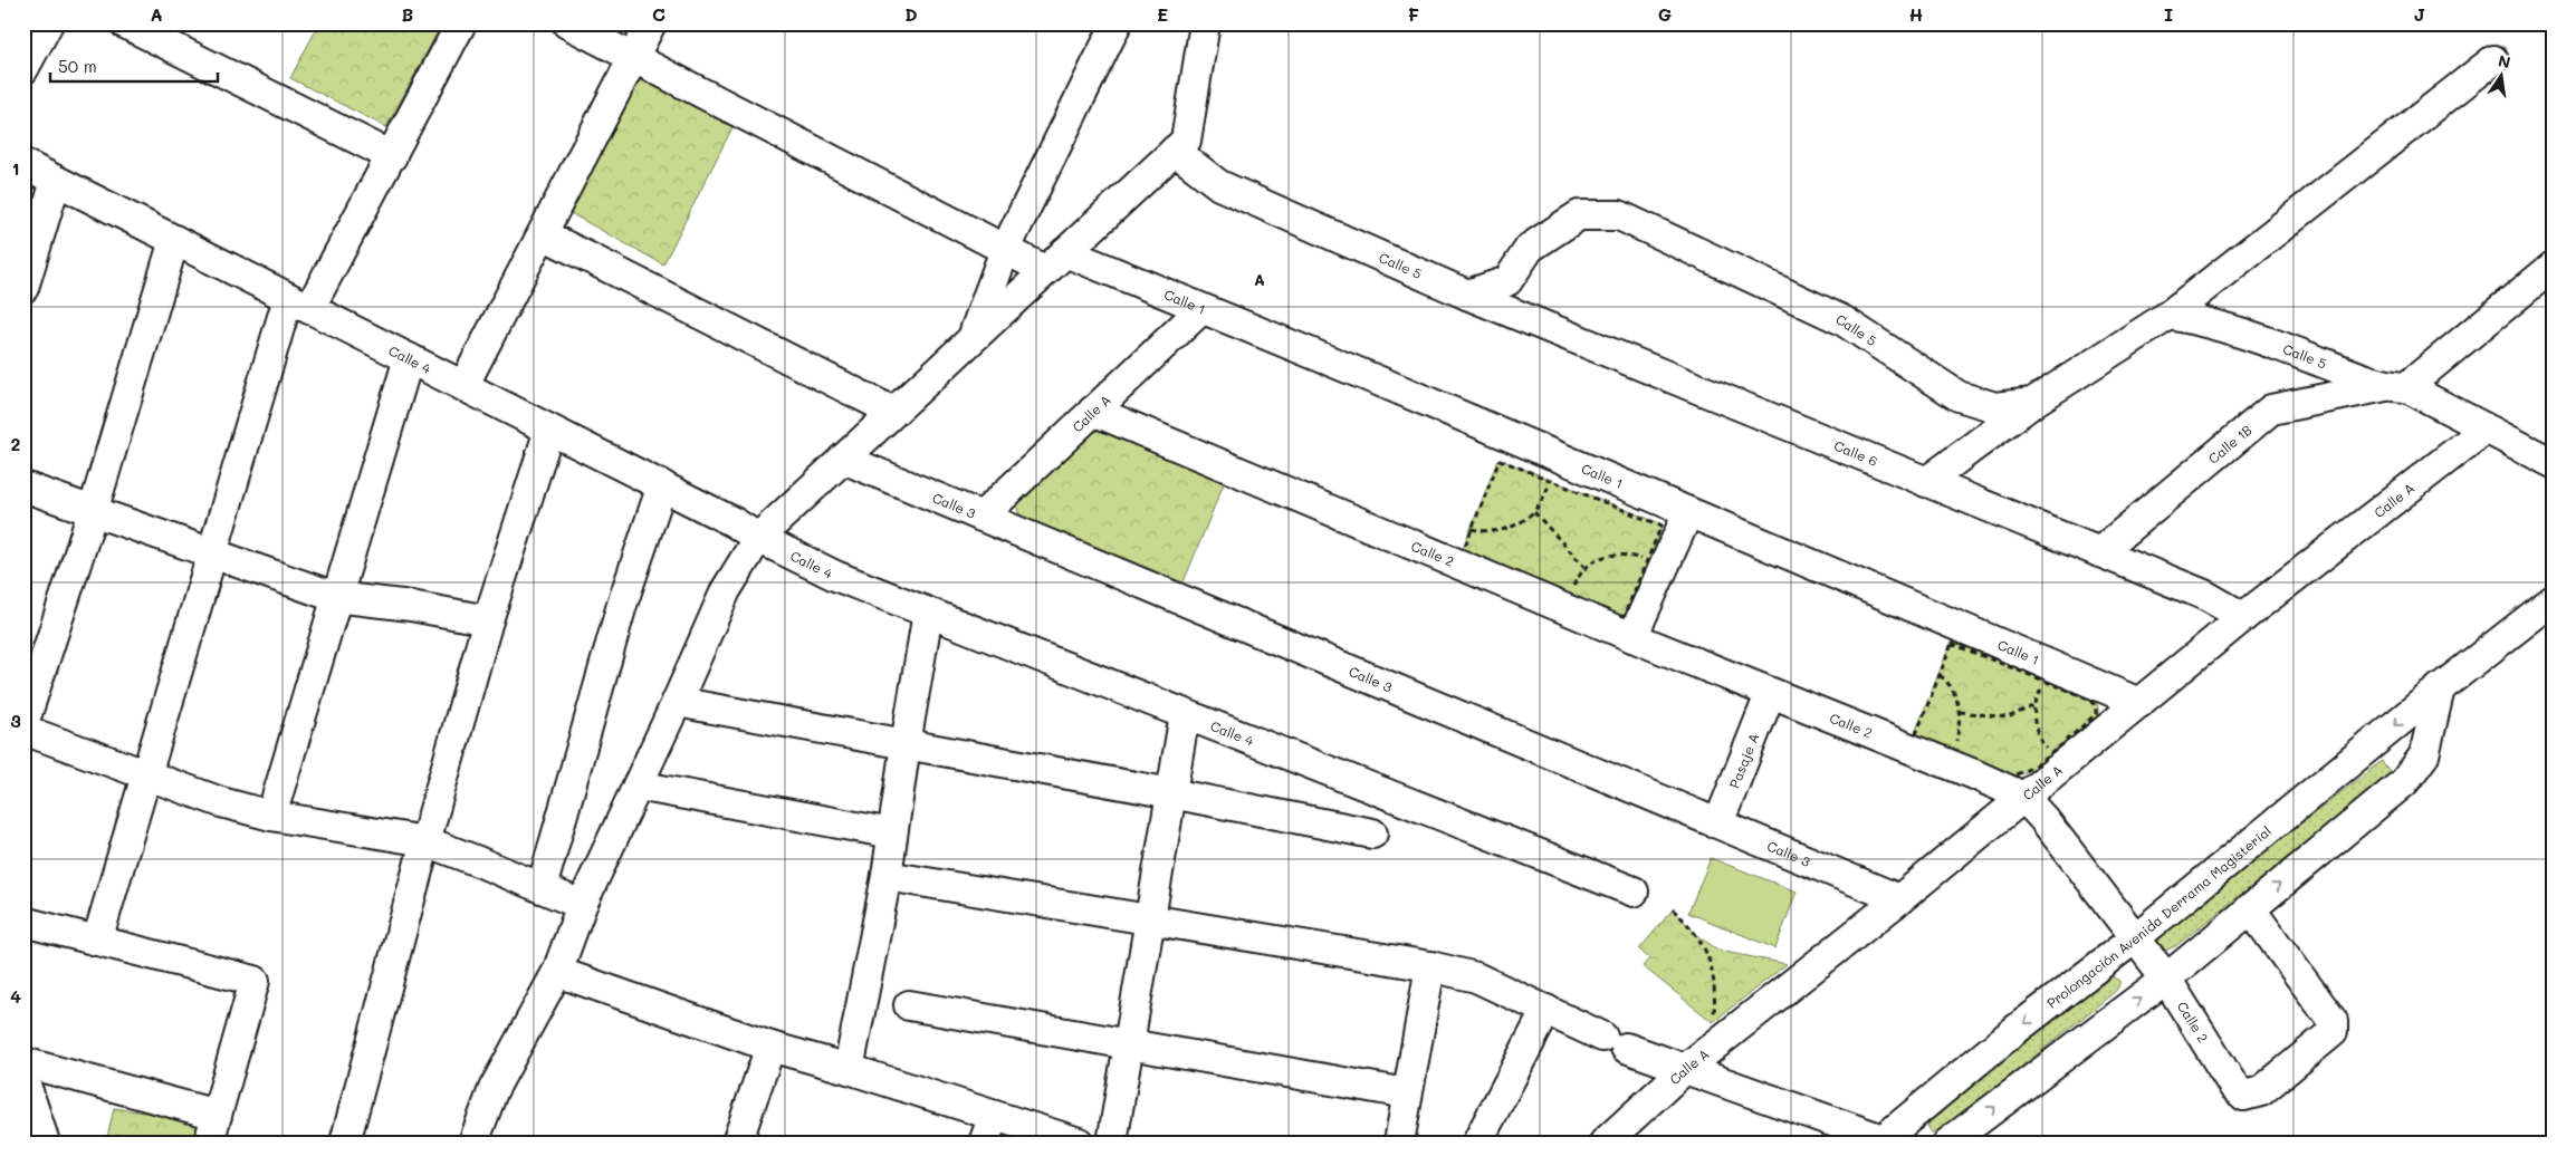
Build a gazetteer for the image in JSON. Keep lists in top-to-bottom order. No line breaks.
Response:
{"streets":{"street":["Calle 5","Calle 1","Calle 4","Calle A","Calle 1B","Calle 6","Calle 3","Calle 2","Pasaje A","Prolongación Avenida Derrama Magisterial"]},"crossings":[["Calle 5","Calle A"],["Calle 5","Calle 1B"],["Calle 5","Calle 6"],["Calle 1","Calle A"],["Calle A","Calle 6"],["Calle A","Calle 3"],["Calle A","Calle 2"],["Calle 1B","Calle 6"],["Calle 2","Prolongación Avenida Derrama Magisterial"]],"districts":["A"],"scale_bar":"50 m","north":"top","grid":{"columns":["A","B","C","D","E","F","G","H","I","J"],"rows":["1","2","3","4"]}}
